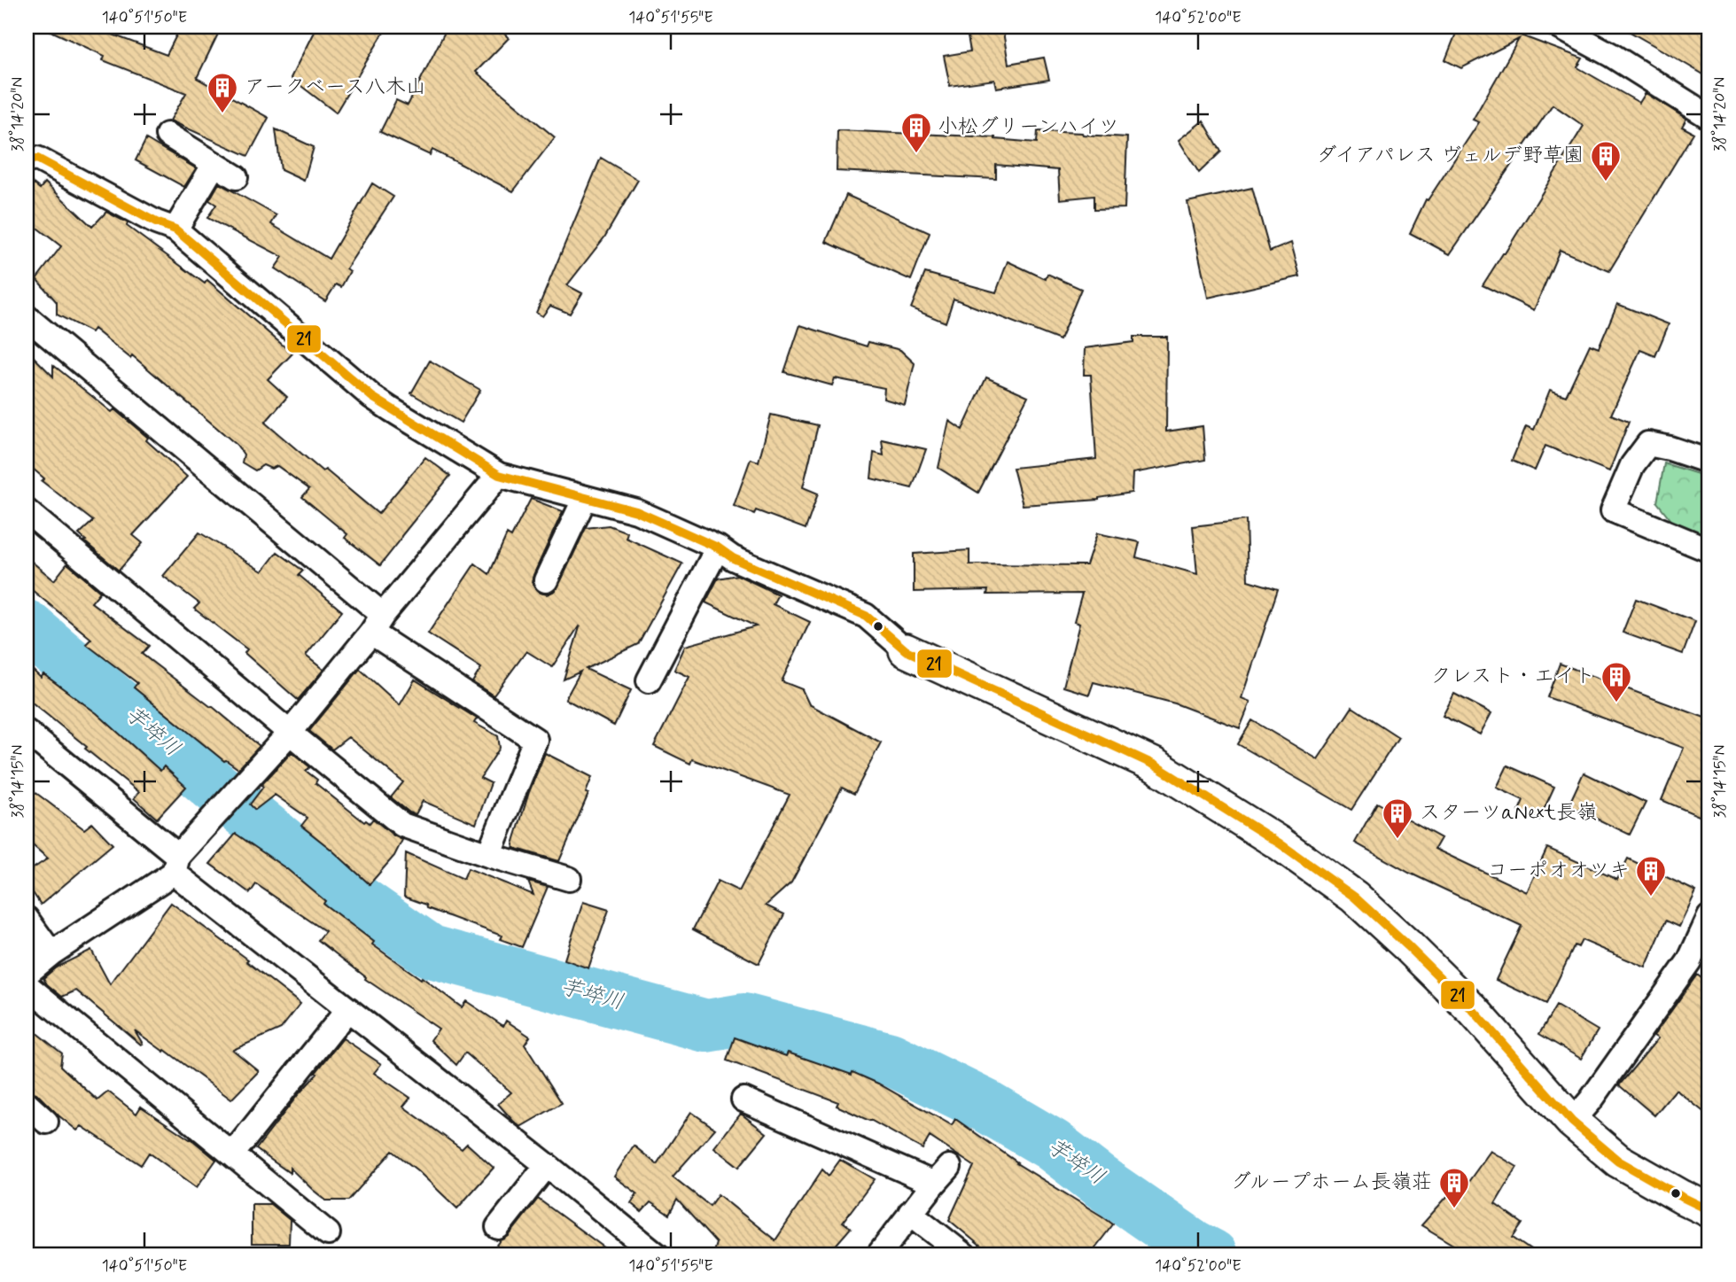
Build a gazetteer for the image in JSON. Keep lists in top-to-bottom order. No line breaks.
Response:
{"water":["芋埣川"],"places":{"building":["アークベース八木山","小松グリーンハイツ","ダイアパレス ヴェルデ野草園","クレスト・エイト","スターツαNext長嶺","コーポオオツキ","グループホーム長嶺荘"]},"lines":["transit line 21"],"coordinates":["140°51'50\"E","140°51'55\"E","140°52'00\"E","38°14'20\"N","38°14'15\"N"]}
